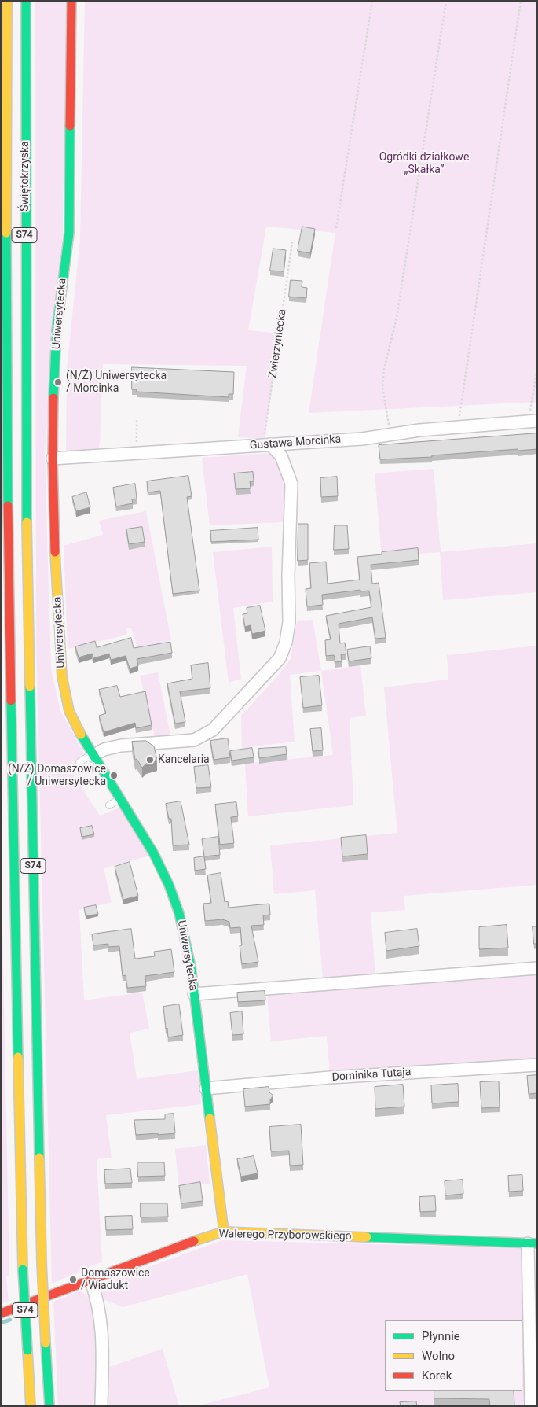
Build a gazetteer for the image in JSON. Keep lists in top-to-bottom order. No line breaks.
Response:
{"streets":{"main road":["Świętokrzyska","S74","Uniwersytecka","Walerego Przyborowskiego"],"street":["Gustawa Morcinka","Dominika Tutaja"],"path":["Zwierzyniecka"]},"crossings":[["Uniwersytecka","Gustawa Morcinka"],["Uniwersytecka","Dominika Tutaja"],["Uniwersytecka","Walerego Przyborowskiego"],["Zwierzyniecka","Gustawa Morcinka"]],"parks":["Ogródki działkowe „Skałka”"],"places":["(N/Ż) Uniwersytecka / Morcinka","Kancelaria","(N/Ż) Domaszowice / Uniwersytecka","Domaszowice / Wiadukt"],"legend":["Płynnie","Wolno","Korek"]}
